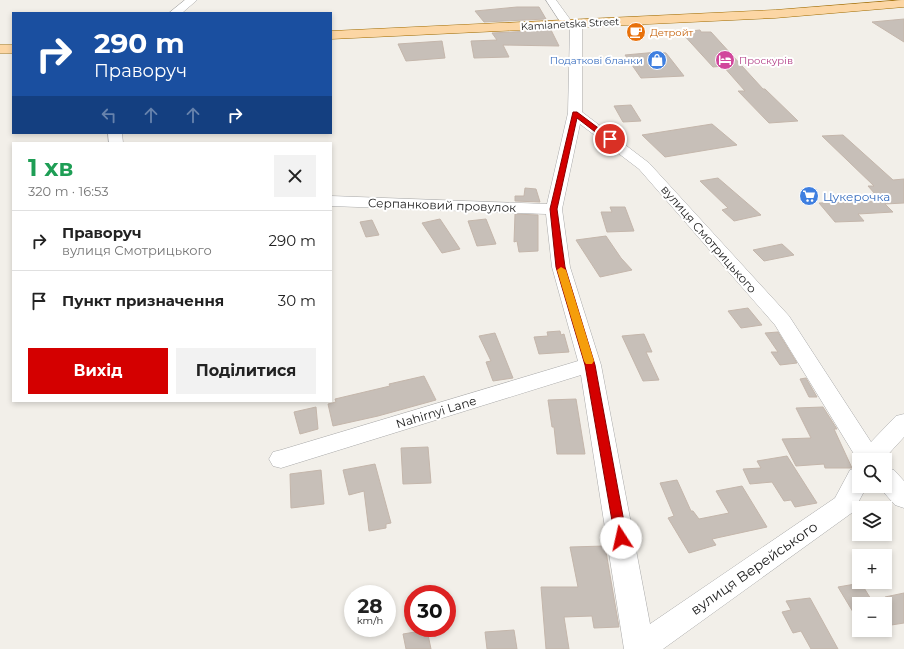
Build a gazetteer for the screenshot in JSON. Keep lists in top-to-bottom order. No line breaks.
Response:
{"streets":{"main road":["Kamianetska Street"],"street":["Серпанковий провулок","вулиця Смотрицького","Nahirnyi Lane","вулиця Верейського"]},"places":{"cafe":["Детройт"],"shop":["Податкові бланки"],"hotel":["Проскурів"],"supermarket":["Цукерочка"]},"page":{"turn":["290 m","Праворуч"],"heading":["1 хв","320 m · 16:53"],"list":[{"name":"Праворуч","note":"вулиця Смотрицького","value":"290 m"},{"name":"Пункт призначення","value":"30 m"}],"buttons":["Вихід","Поділитися"],"map_buttons":["+","−"],"speed":"28 km/h","limit":"30"}}
